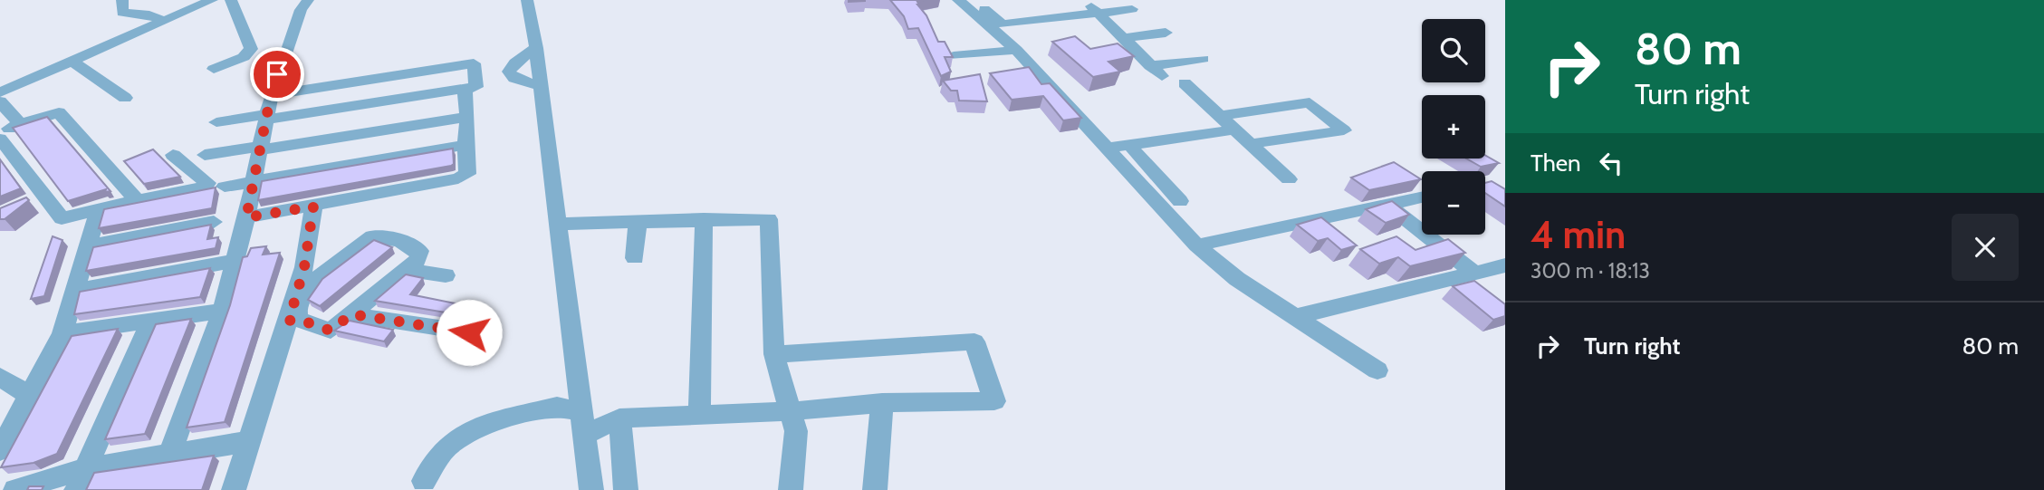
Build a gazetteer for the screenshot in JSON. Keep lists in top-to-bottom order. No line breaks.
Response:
{"page":{"turn":["80 m","Turn right"],"map_buttons":["+","−"],"then":"Then","heading":["4 min","300 m · 18:13"],"list":[{"name":"Turn right","value":"80 m"}]}}
